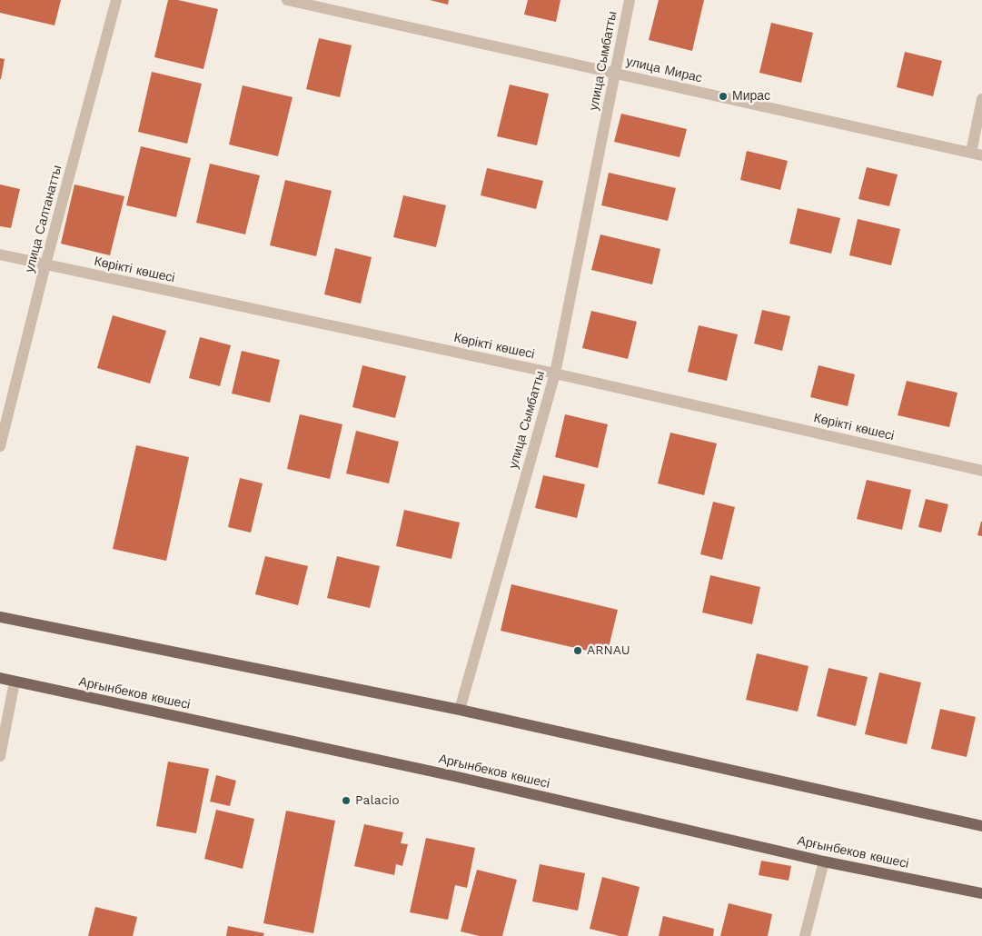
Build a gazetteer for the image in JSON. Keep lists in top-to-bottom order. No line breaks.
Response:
{"streets":{"main road":["Арғынбеков көшесі"],"street":["улица Сымбатты","улица Мирас","улица Салтанатты","Көрікті көшесі"]},"crossings":[["улица Сымбатты","улица Мирас"],["улица Сымбатты","Көрікті көшесі"],["улица Салтанатты","Көрікті көшесі"]],"places":["Мирас","ARNAU","Palacio"]}
